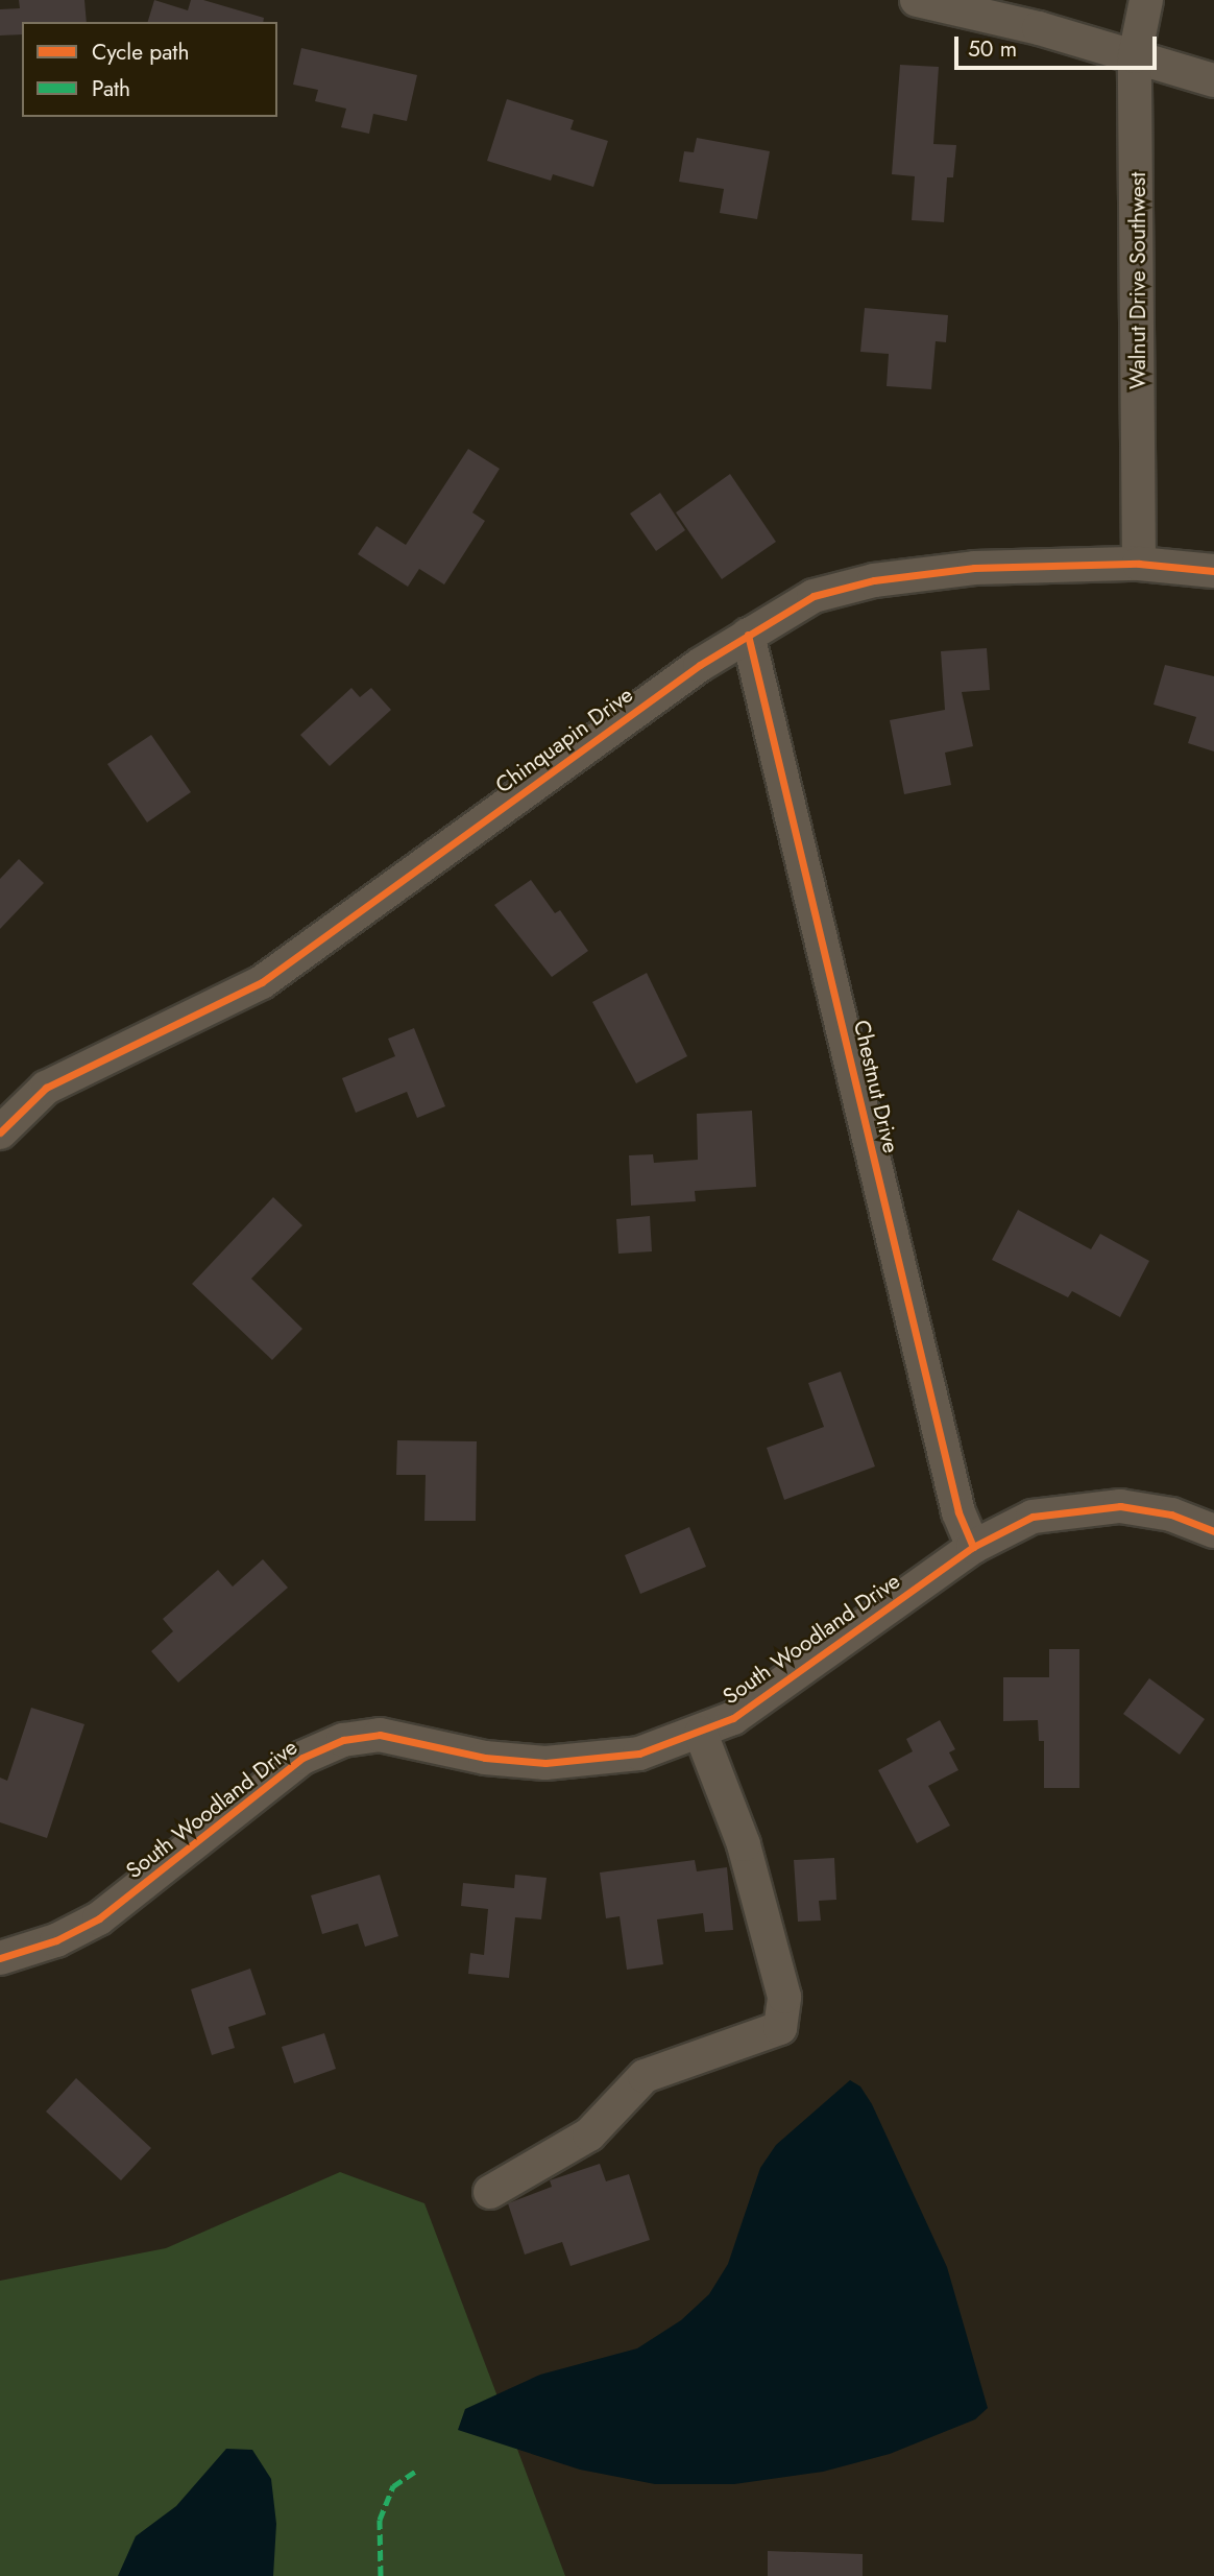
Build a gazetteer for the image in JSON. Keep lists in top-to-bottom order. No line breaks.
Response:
{"streets":{"street":["Walnut Drive Southwest","Chinquapin Drive","Chestnut Drive","South Woodland Drive"]},"crossings":[["Walnut Drive Southwest","Chinquapin Drive"],["Chinquapin Drive","Chestnut Drive"],["Chestnut Drive","South Woodland Drive"]],"legend":["Cycle path","Path"],"scale_bar":"50 m"}
